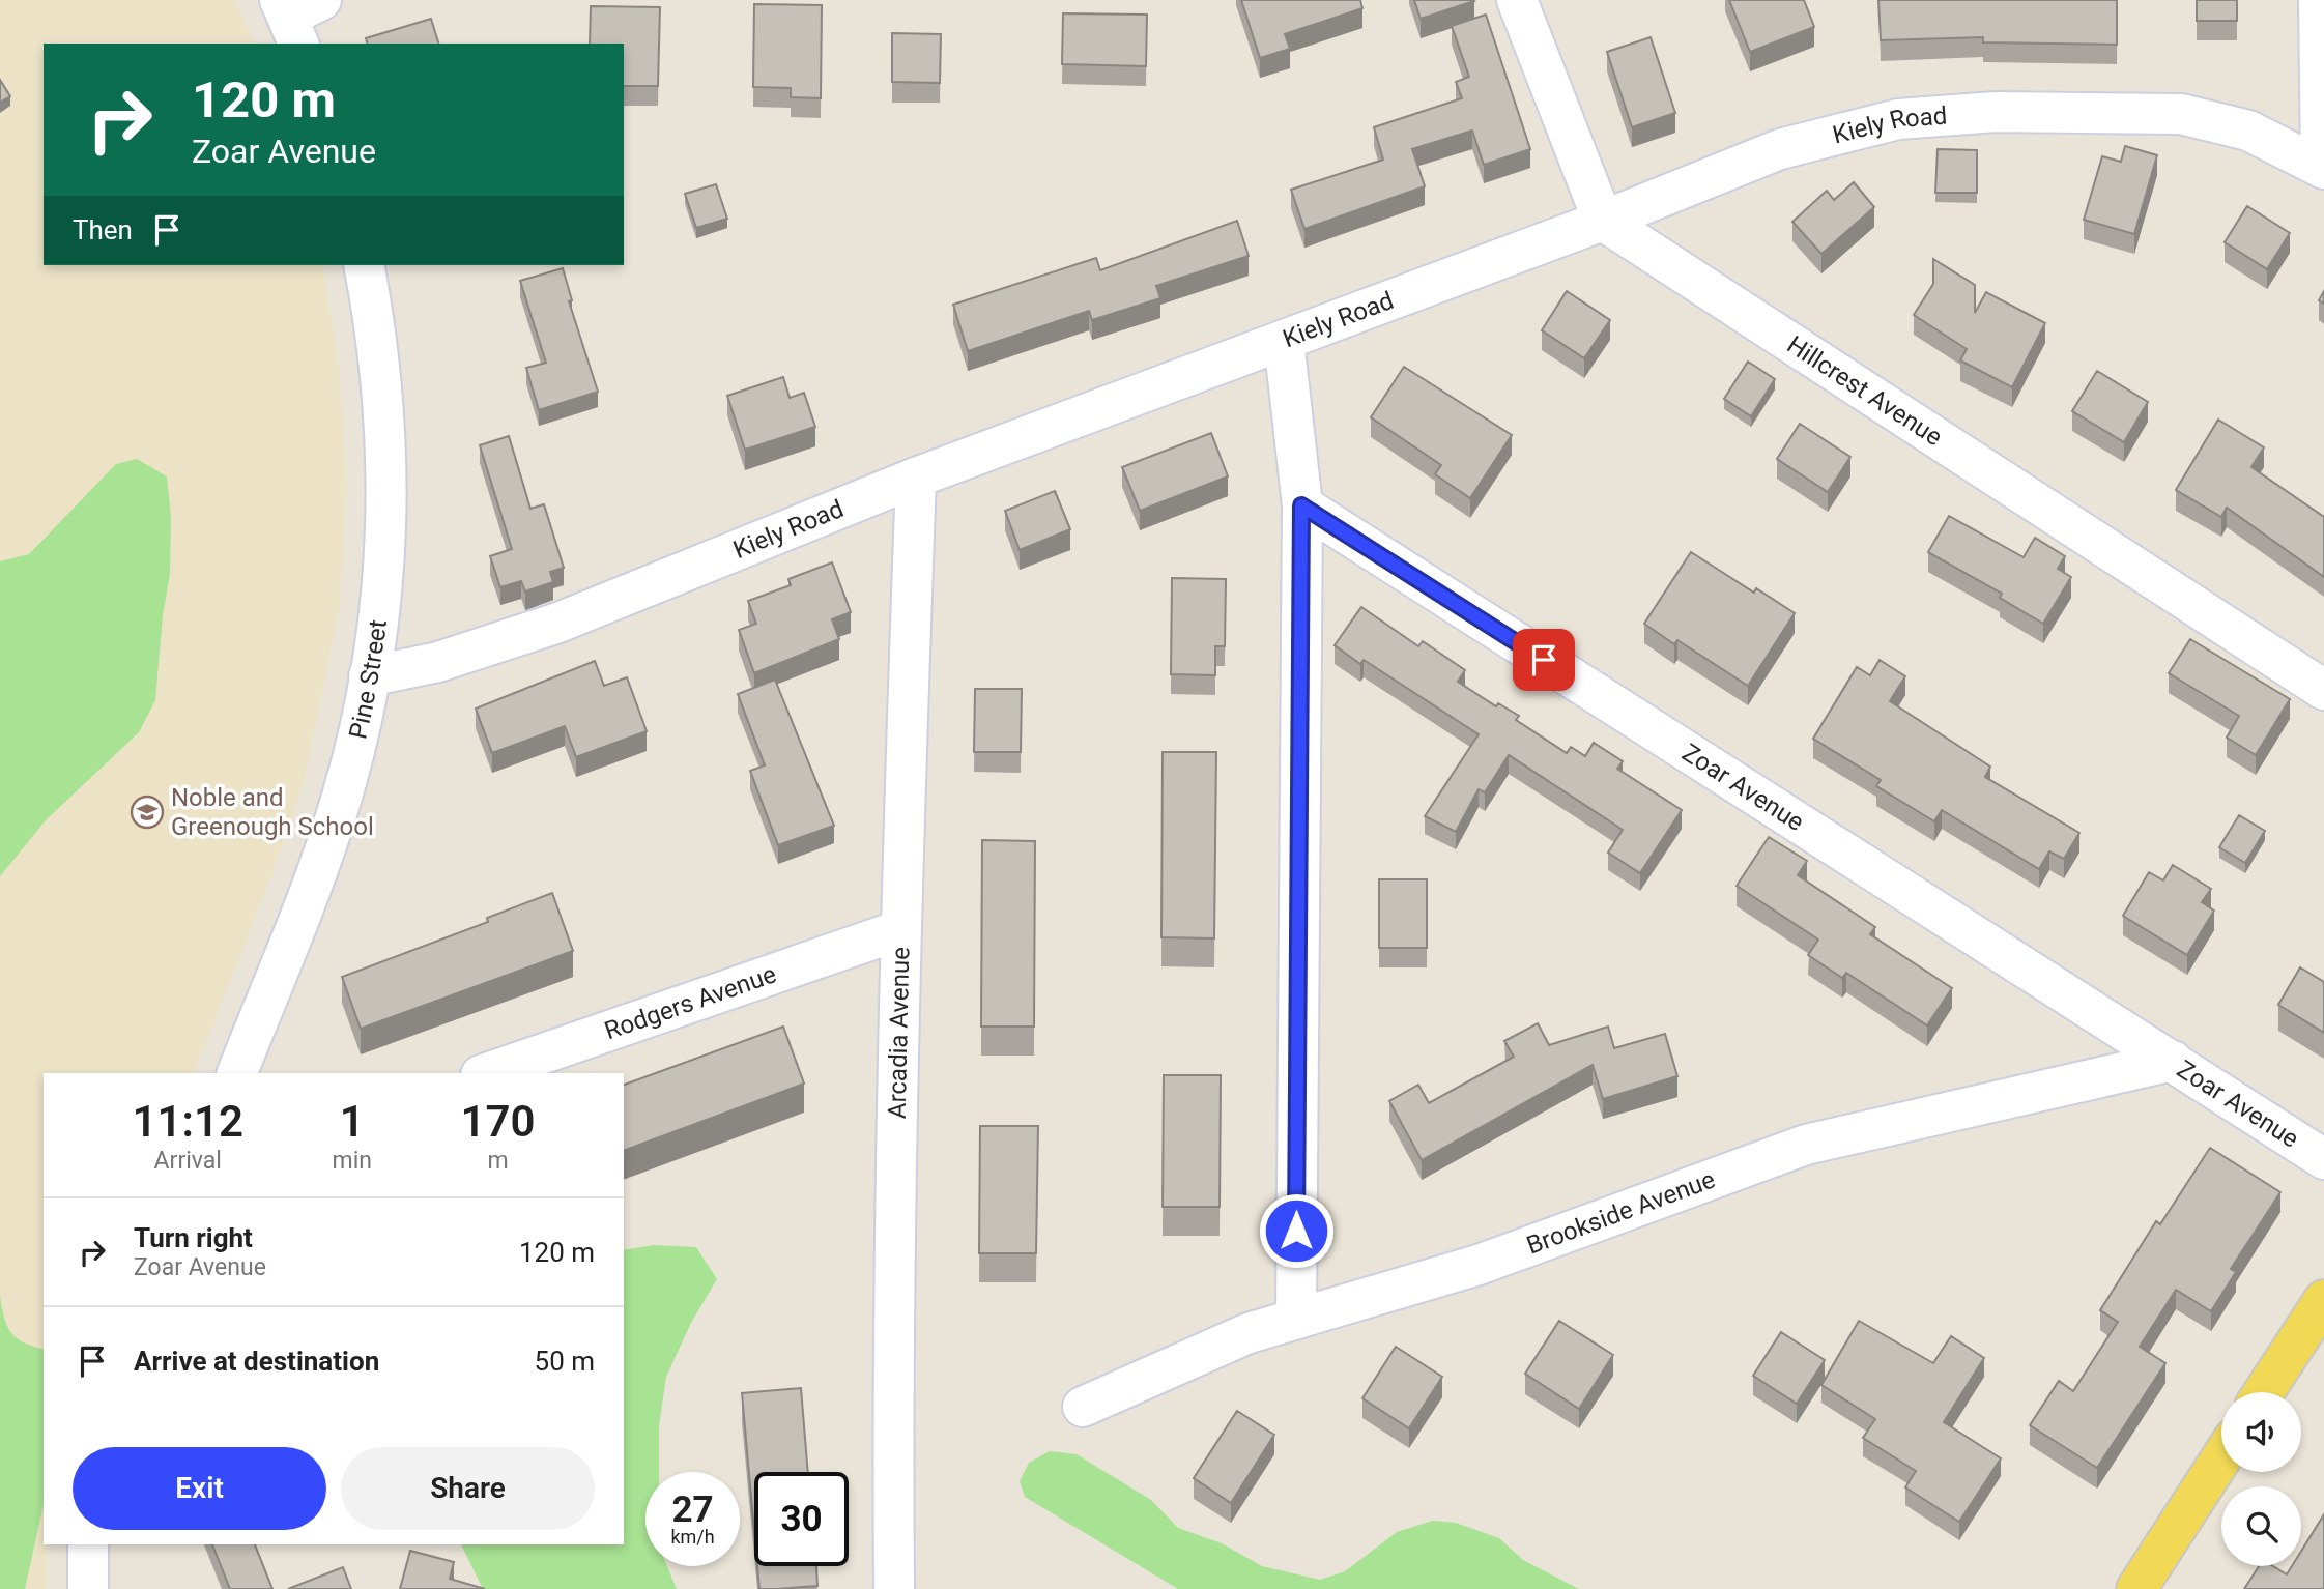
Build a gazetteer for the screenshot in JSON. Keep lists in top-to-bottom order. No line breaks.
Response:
{"streets":{"street":["Kiely Road","Hillcrest Avenue","Pine Street","Zoar Avenue","Rodgers Avenue","Arcadia Avenue","Brookside Avenue"]},"crossings":[["Kiely Road","Hillcrest Avenue"],["Kiely Road","Pine Street"],["Kiely Road","Arcadia Avenue"],["Zoar Avenue","Brookside Avenue"],["Rodgers Avenue","Arcadia Avenue"]],"places":{"school or university":["Noble and Greenough School"]},"page":{"turn":["120 m","Zoar Avenue"],"then":"Then","eta":["11:12","Arrival","1","min","170","m"],"list":[{"name":"Turn right","note":"Zoar Avenue","value":"120 m"},{"name":"Arrive at destination","value":"50 m"}],"buttons":["Exit","Share"],"speed":"27 km/h","limit":"30"}}
